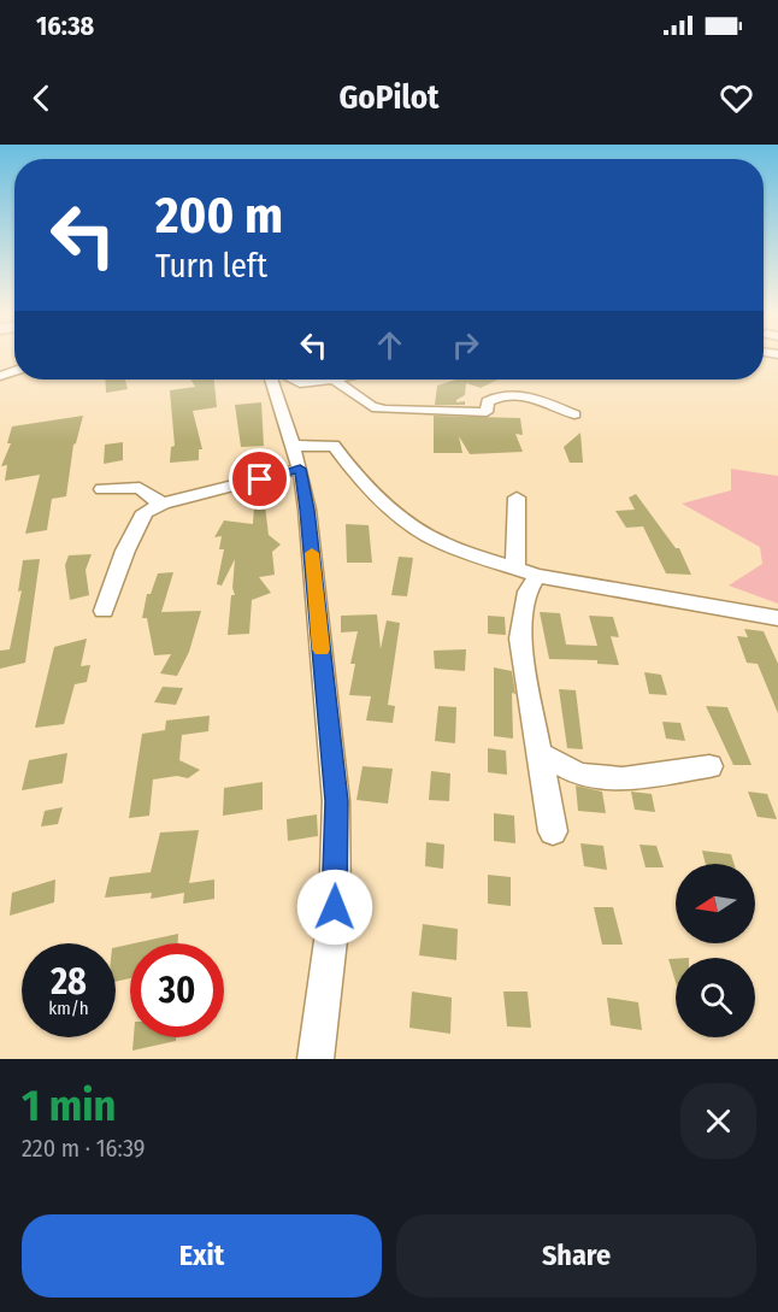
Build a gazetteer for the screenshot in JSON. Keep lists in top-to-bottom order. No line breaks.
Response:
{"north":"left","page":{"status":"16:38","header":"GoPilot","turn":["200 m","Turn left"],"speed":"28 km/h","limit":"30","heading":["1 min","220 m · 16:39"],"buttons":["Exit","Share"]}}
